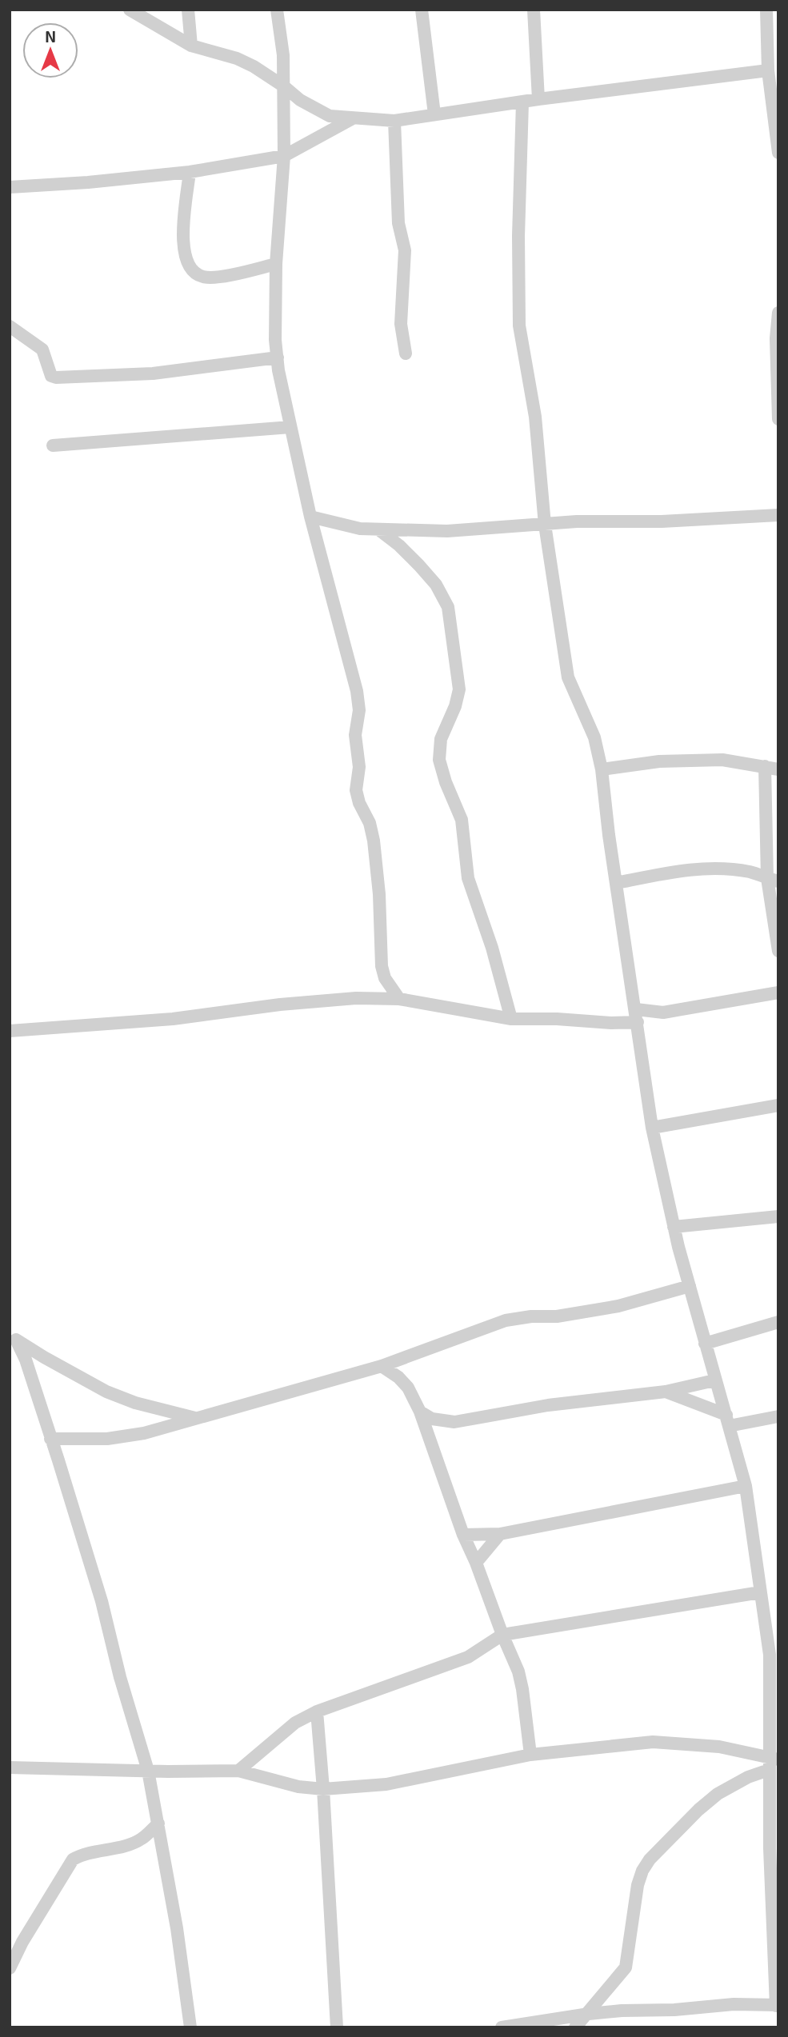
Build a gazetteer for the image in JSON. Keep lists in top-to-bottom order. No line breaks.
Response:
{"north":"top"}
